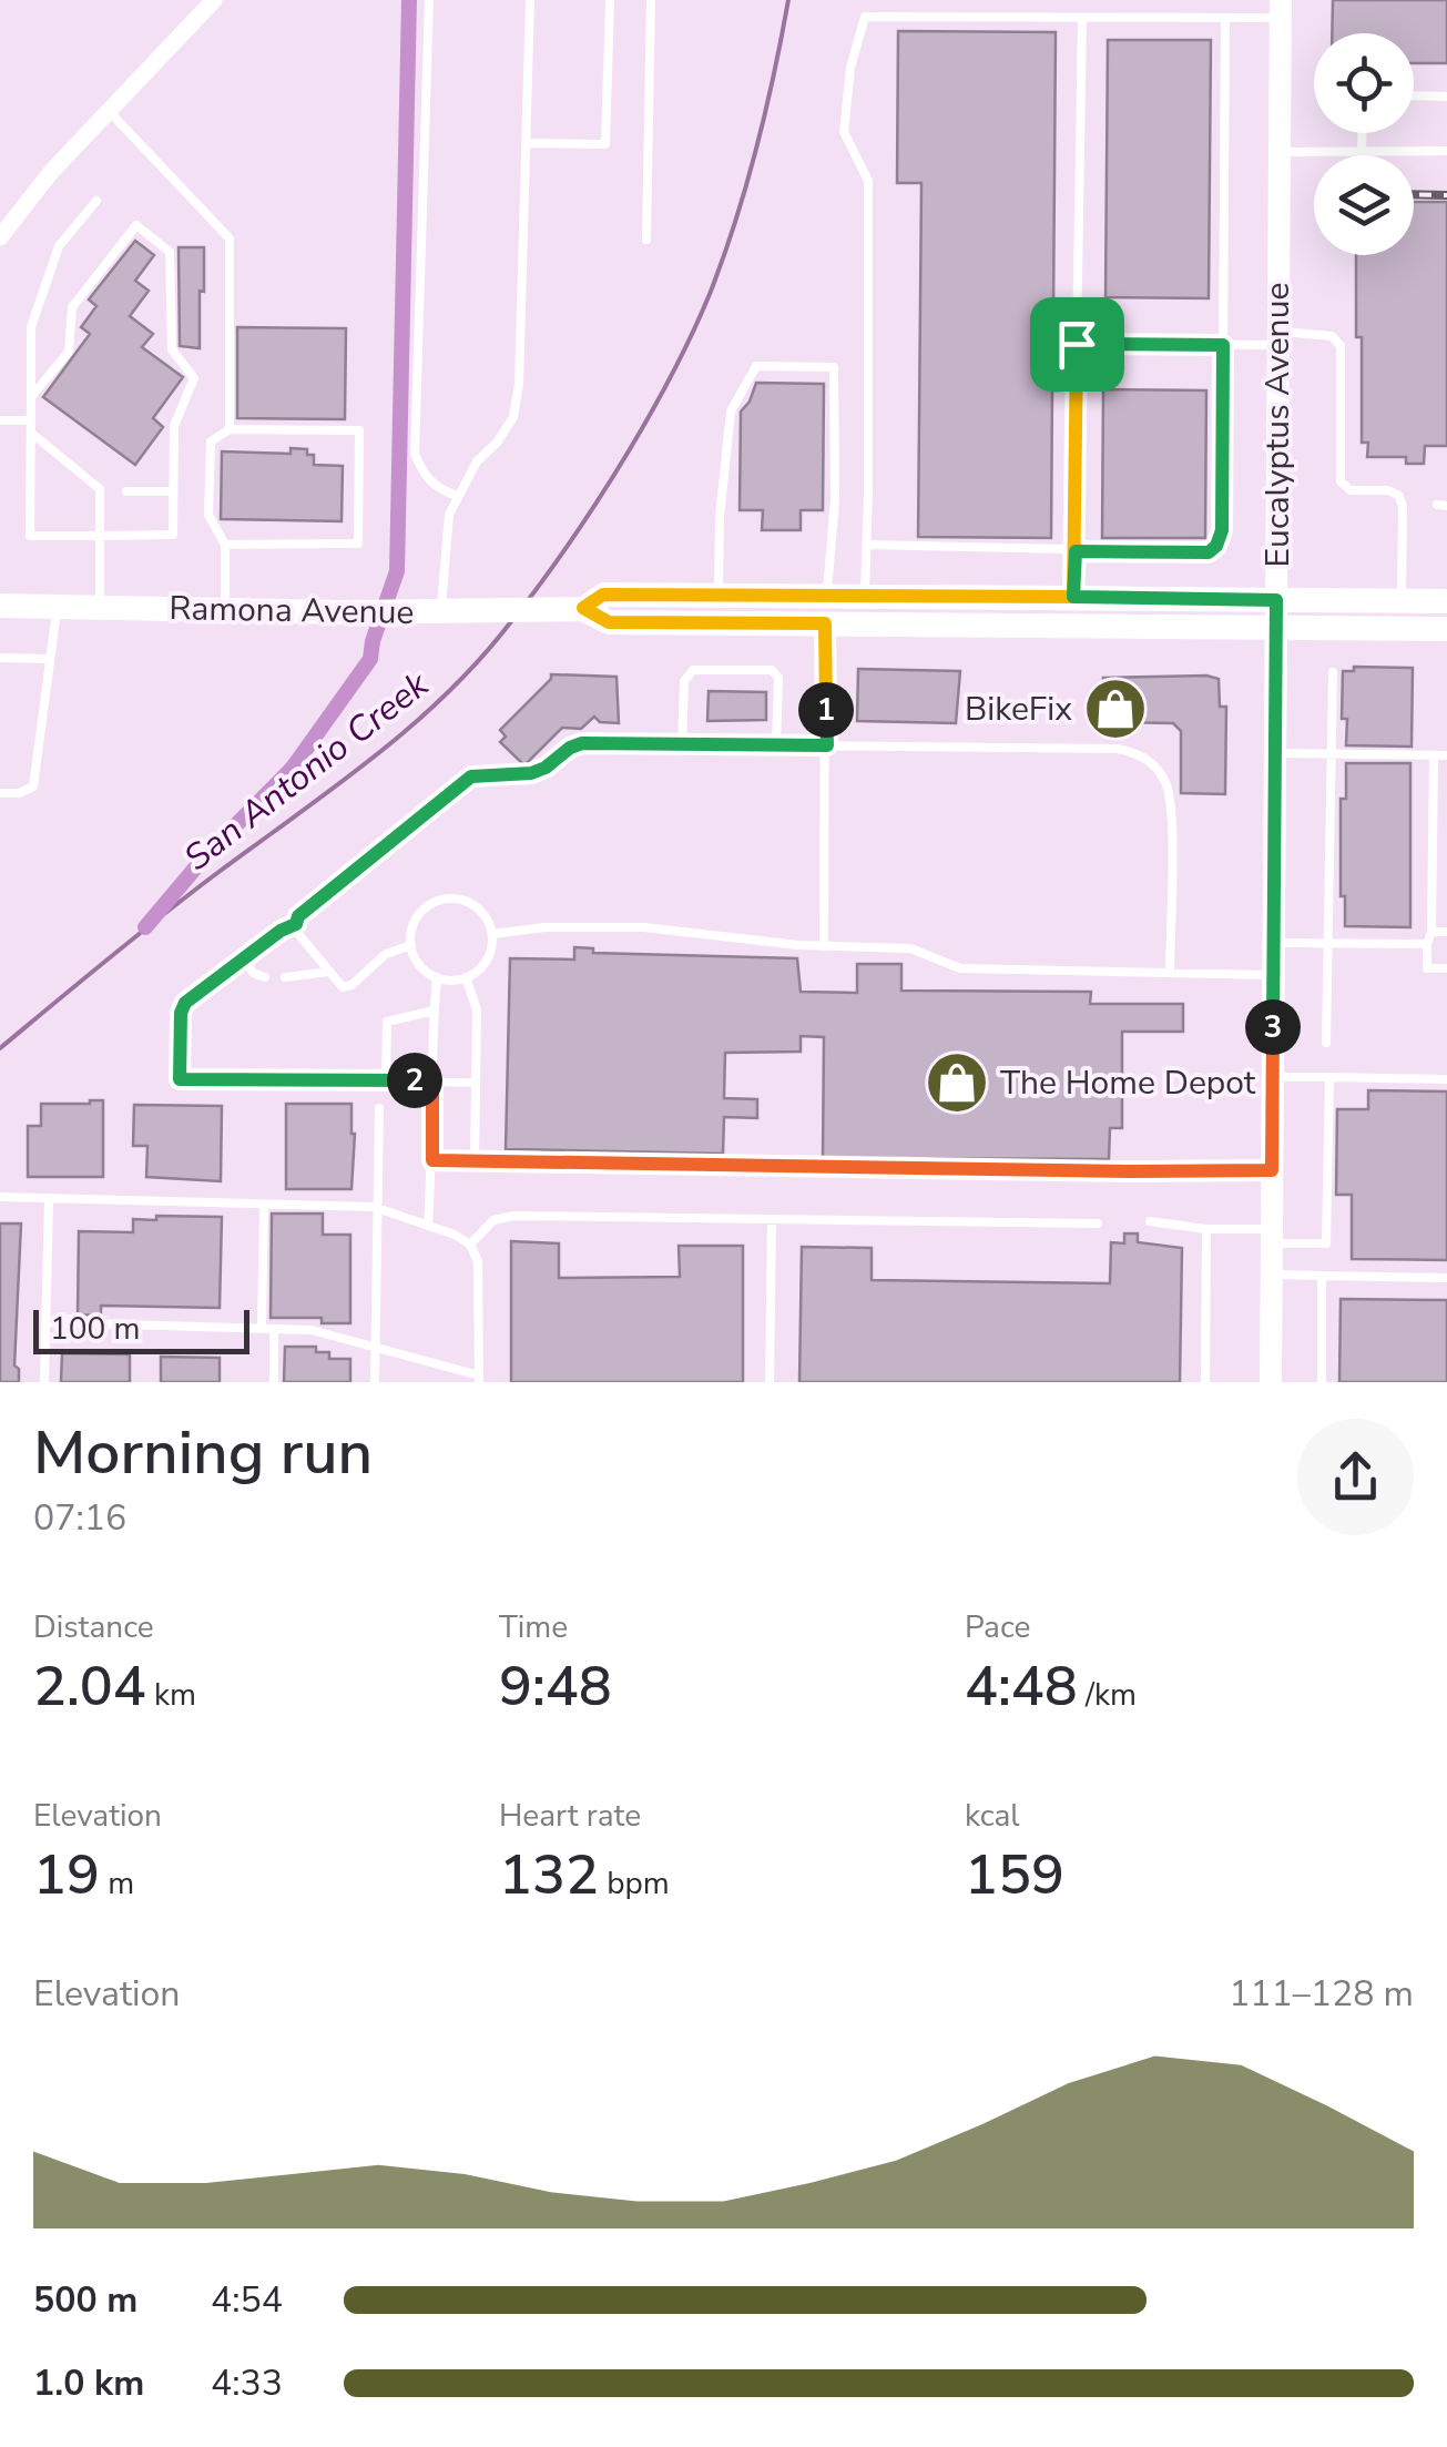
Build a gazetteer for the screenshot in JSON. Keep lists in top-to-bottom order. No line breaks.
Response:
{"streets":{"main road":["Ramona Avenue"],"street":["Eucalyptus Avenue"]},"crossings":[["Eucalyptus Avenue","Ramona Avenue"]],"water":["San Antonio Creek"],"places":{"shop":["BikeFix","The Home Depot"]},"scale_bar":"100 m","page":{"pins":["1","3","2"],"scale":"100 m","heading":["Morning run","07:16"],"stats":[["Distance","2.04 km"],["Time","9:48"],["Pace","4:48 /km"],["Elevation","19 m"],["Heart rate","132 bpm"],["kcal","159"]],"chart":["Elevation","111–128 m"],"list":[{"name":"500 m","note":"4:54"},{"name":"1.0 km","note":"4:33"}]}}
